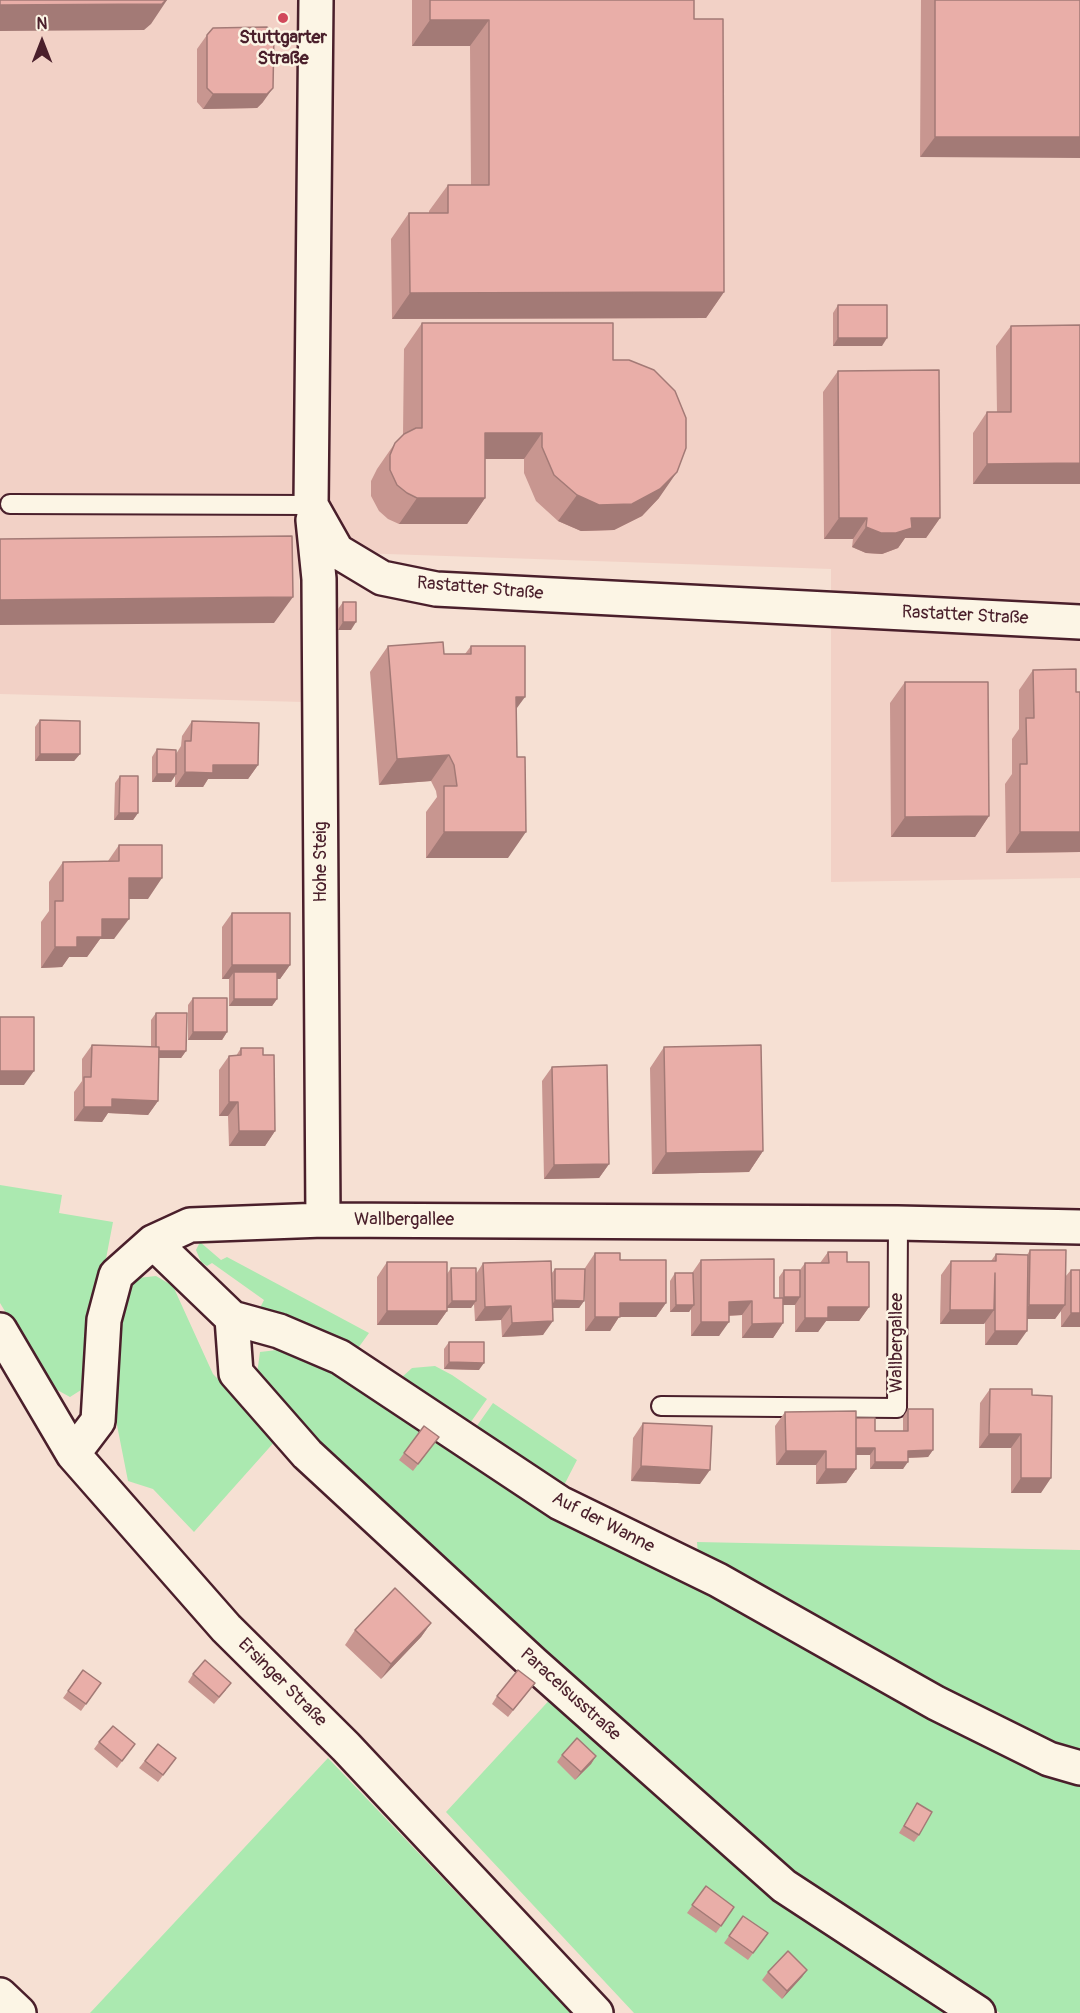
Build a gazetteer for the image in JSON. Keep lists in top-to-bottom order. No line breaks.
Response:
{"streets":{"street":["Rastatter Straße","Hohe Steig","Wallbergallee","Auf der Wanne","Ersinger Straße","Paracelsusstraße"]},"crossings":[["Rastatter Straße","Hohe Steig"],["Hohe Steig","Wallbergallee"],["Wallbergallee","Auf der Wanne"],["Wallbergallee","Ersinger Straße"],["Auf der Wanne","Paracelsusstraße"]],"places":["Stuttgarter Straße"],"north":"top"}
